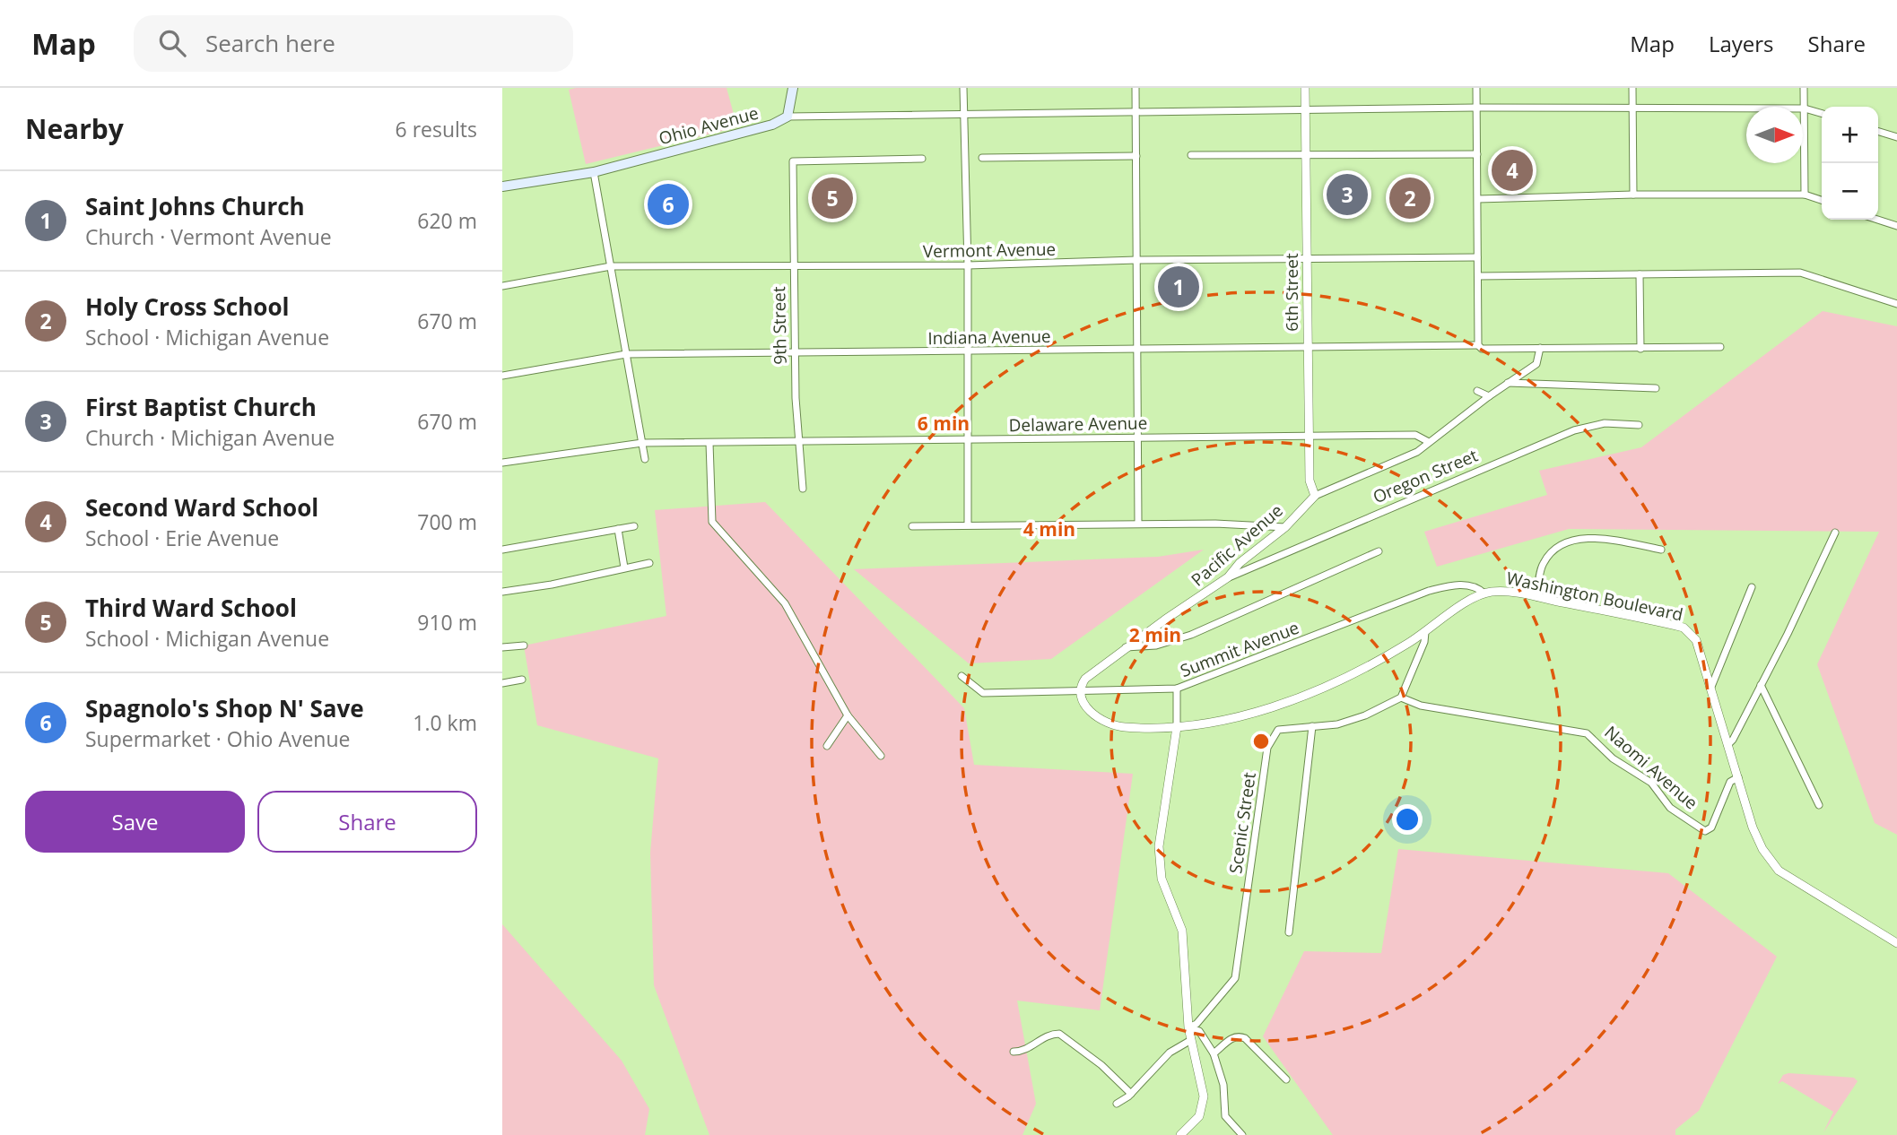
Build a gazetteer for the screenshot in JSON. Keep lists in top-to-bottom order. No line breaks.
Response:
{"streets":{"main road":["Ohio Avenue"],"street":["Vermont Avenue","6th Street","9th Street","Indiana Avenue","Delaware Avenue","Oregon Street","Pacific Avenue","Washington Boulevard","Summit Avenue","Naomi Avenue","Scenic Street"]},"crossings":[["Ohio Avenue","6th Street"],["Vermont Avenue","6th Street"],["Vermont Avenue","9th Street"],["6th Street","Indiana Avenue"],["6th Street","Delaware Avenue"],["6th Street","Pacific Avenue"],["9th Street","Indiana Avenue"],["9th Street","Delaware Avenue"],["Indiana Avenue","Pacific Avenue"],["Delaware Avenue","Pacific Avenue"],["Oregon Street","Pacific Avenue"],["Pacific Avenue","Summit Avenue"],["Washington Boulevard","Summit Avenue"],["Washington Boulevard","Naomi Avenue"],["Naomi Avenue","Scenic Street"]],"north":"right","page":{"header":"Map","search":"Search here","nav":["Map","Layers","Share"],"heading":["Nearby","6 results"],"map_buttons":["+","−"],"pins":["4","3","2","5","6","1"],"list":[{"mark":"1","name":"Saint Johns Church","note":"Church · Vermont Avenue","value":"620 m"},{"mark":"2","name":"Holy Cross School","note":"School · Michigan Avenue","value":"670 m"},{"mark":"3","name":"First Baptist Church","note":"Church · Michigan Avenue","value":"670 m"},{"mark":"4","name":"Second Ward School","note":"School · Erie Avenue","value":"700 m"},{"mark":"5","name":"Third Ward School","note":"School · Michigan Avenue","value":"910 m"},{"mark":"6","name":"Spagnolo's Shop N' Save","note":"Supermarket · Ohio Avenue","value":"1.0 km"}],"buttons":["Save","Share"]},"rings":["6 min","4 min","2 min"]}
